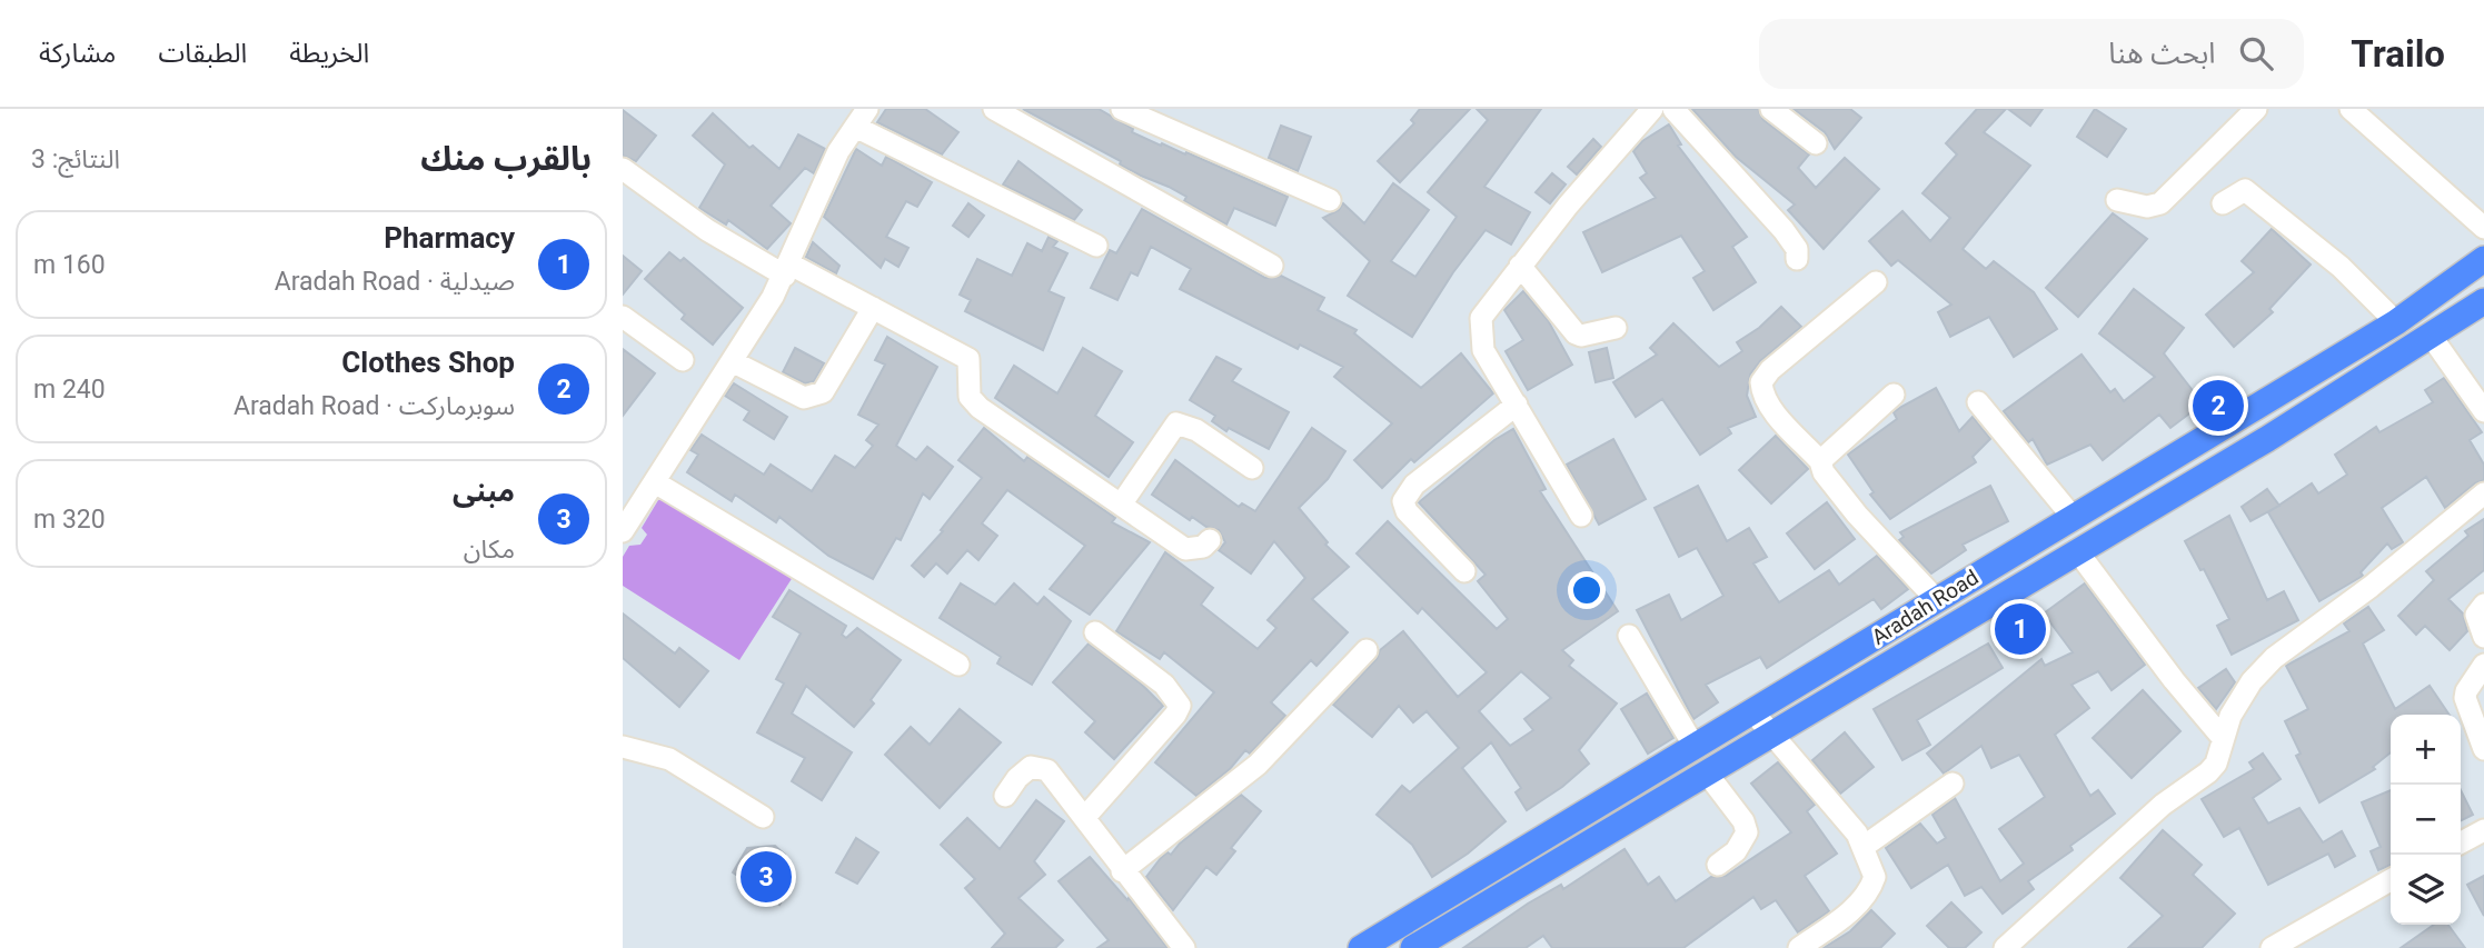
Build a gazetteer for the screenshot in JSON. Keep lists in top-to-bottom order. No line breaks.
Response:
{"streets":{"main road":["Aradah Road"]},"page":{"header":"Trailo","search":"ابحث هنا","nav":["الخريطة","الطبقات","مشاركة"],"heading":["بالقرب منك","النتائج: 3"],"list":[{"mark":"1","name":"Pharmacy","note":"صيدلية · Aradah Road","value":"160 m"},{"mark":"2","name":"Clothes Shop","note":"سوبرماركت · Aradah Road","value":"240 m"},{"mark":"3","name":"مبنى","note":"مكان","value":"320 m"}],"pins":["2","1","3"],"map_buttons":["+","−"]}}
